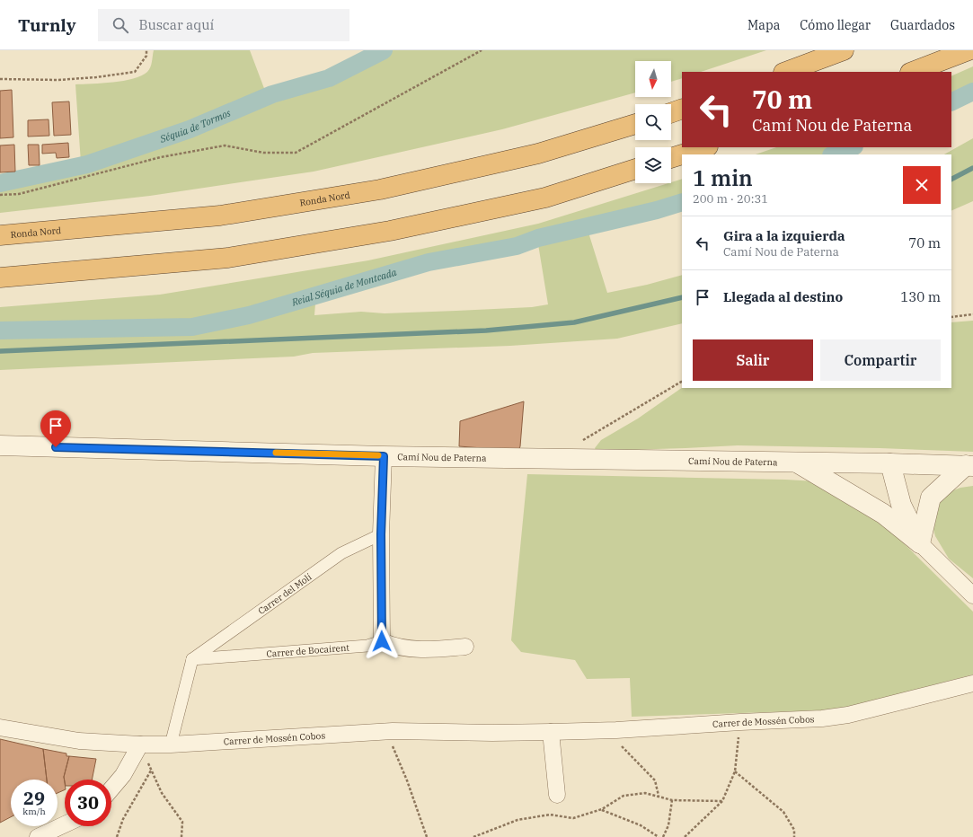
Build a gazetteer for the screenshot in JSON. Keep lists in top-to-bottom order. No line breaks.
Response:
{"streets":{"highway":["Ronda Nord"],"street":["Camí Nou de Paterna","Carrer del Molí","Carrer de Bocairent","Carrer de Mossén Cobos"]},"crossings":[["Carrer del Molí","Carrer de Bocairent"]],"water":["Séquia de Tormos","Reial Séquia de Montcada"],"north":"bottom","page":{"header":"Turnly","search":"Buscar aquí","nav":["Mapa","Cómo llegar","Guardados"],"turn":["70 m","Camí Nou de Paterna"],"heading":["1 min","200 m · 20:31"],"list":[{"name":"Gira a la izquierda","note":"Camí Nou de Paterna","value":"70 m"},{"name":"Llegada al destino","value":"130 m"}],"buttons":["Salir","Compartir"],"speed":"29 km/h","limit":"30"}}
